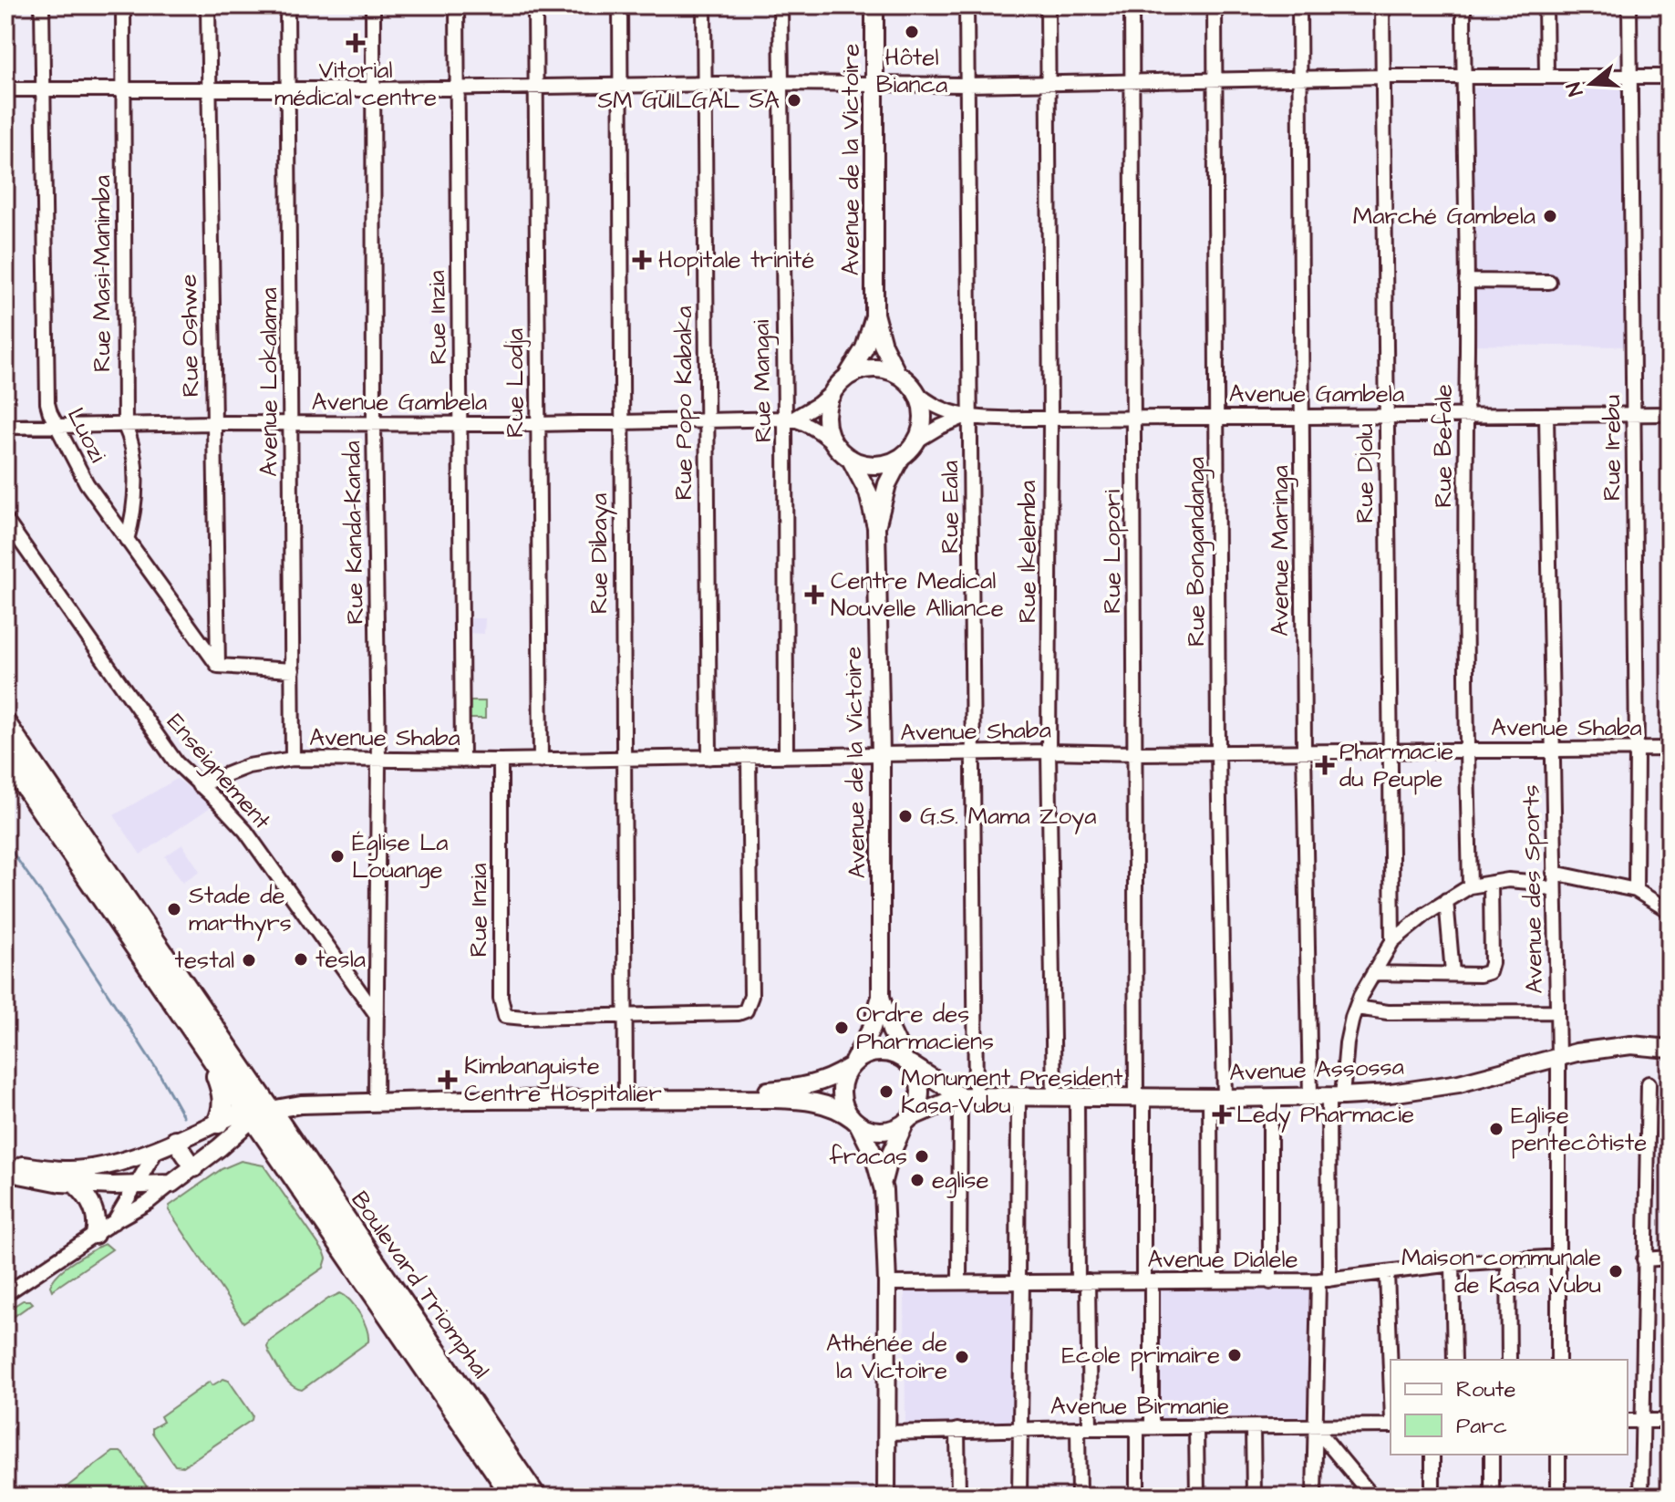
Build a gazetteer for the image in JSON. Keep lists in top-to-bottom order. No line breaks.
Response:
{"streets":{"highway":["Boulevard Triomphal"],"main road":["Avenue de la Victoire","Avenue Assossa"],"street":["Rue Masi-Manimba","Rue Inzia","Rue Oshwe","Rue Mangai","Avenue Lokalama","Rue Lodja","Avenue Gambela","Rue Popo Kabaka","Luozi","Rue Befale","Rue Irebu","Rue Djolu","Rue Eala","Rue Kanda-Kanda","Avenue Maringa","Rue Ikelemba","Rue Lopori","Rue Bongandanga","Rue Dibaya","Avenue Shaba","Enseignement","Avenue des Sports","Avenue Dialele","Avenue Birmanie"]},"crossings":[["Avenue de la Victoire","Avenue Shaba"],["Rue Masi-Manimba","Avenue Gambela"],["Rue Masi-Manimba","Luozi"],["Rue Inzia","Avenue Gambela"],["Rue Inzia","Rue Dibaya"],["Rue Inzia","Avenue Shaba"],["Rue Oshwe","Avenue Gambela"],["Rue Oshwe","Luozi"],["Rue Mangai","Avenue Gambela"],["Rue Mangai","Avenue Shaba"],["Avenue Lokalama","Avenue Gambela"],["Avenue Lokalama","Avenue Shaba"],["Rue Lodja","Avenue Gambela"],["Rue Lodja","Avenue Shaba"],["Avenue Gambela","Rue Popo Kabaka"],["Avenue Gambela","Luozi"],["Avenue Gambela","Rue Befale"],["Avenue Gambela","Rue Irebu"],["Avenue Gambela","Rue Djolu"],["Avenue Gambela","Rue Eala"],["Avenue Gambela","Rue Kanda-Kanda"],["Avenue Gambela","Avenue Maringa"],["Avenue Gambela","Rue Ikelemba"],["Avenue Gambela","Rue Lopori"],["Avenue Gambela","Rue Bongandanga"],["Avenue Gambela","Rue Dibaya"],["Avenue Gambela","Avenue des Sports"],["Rue Popo Kabaka","Avenue Shaba"],["Rue Befale","Avenue Shaba"],["Rue Irebu","Avenue Shaba"],["Rue Djolu","Avenue Shaba"],["Rue Eala","Avenue Shaba"],["Rue Eala","Avenue Assossa"],["Rue Eala","Avenue Dialele"],["Rue Kanda-Kanda","Avenue Shaba"],["Rue Kanda-Kanda","Enseignement"],["Avenue Maringa","Avenue Shaba"],["Avenue Maringa","Avenue Assossa"],["Rue Ikelemba","Avenue Shaba"],["Rue Ikelemba","Avenue Assossa"],["Rue Lopori","Avenue Shaba"],["Rue Lopori","Avenue Assossa"],["Rue Lopori","Avenue Dialele"],["Rue Lopori","Avenue Birmanie"],["Rue Bongandanga","Avenue Shaba"],["Rue Bongandanga","Avenue Assossa"],["Rue Bongandanga","Avenue Dialele"],["Rue Dibaya","Avenue Shaba"],["Avenue Shaba","Enseignement"],["Avenue Shaba","Avenue des Sports"],["Avenue des Sports","Avenue Assossa"],["Avenue des Sports","Avenue Dialele"]],"places":{"other":["Hôtel Bianca","SM GUILGAL SA","Marché Gambela","G.S. Mama Zoya","Église La Louange","Stade de marthyrs","tesla","testal","Ordre des Pharmaciens","Monument President Kasa-Vubu","Eglise pentecôtiste","fracas","eglise","Maison communale de Kasa Vubu","Ecole primaire","Athénée de la Victoire"],"health":["Vitorial médical centre","Hopitale trinité","Centre Medical Nouvelle Alliance","Pharmacie du Peuple","Kimbanguiste Centre Hospitalier","Ledy Pharmacie"]},"legend":["Route","Parc"],"north":"left"}
